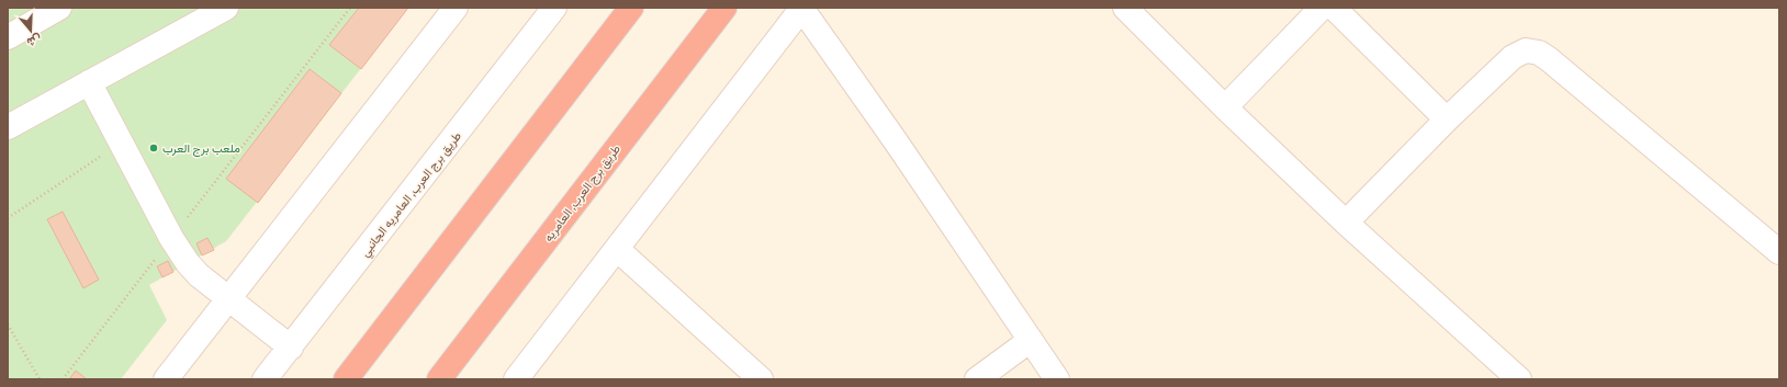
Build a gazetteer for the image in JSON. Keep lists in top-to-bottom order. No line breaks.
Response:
{"streets":{"highway":["طريق برج العرب, العامريه"],"street":["طريق برج العرب, العامريه الجانبي"]},"places":["ملعب برج العرب"],"north":"bottom"}
